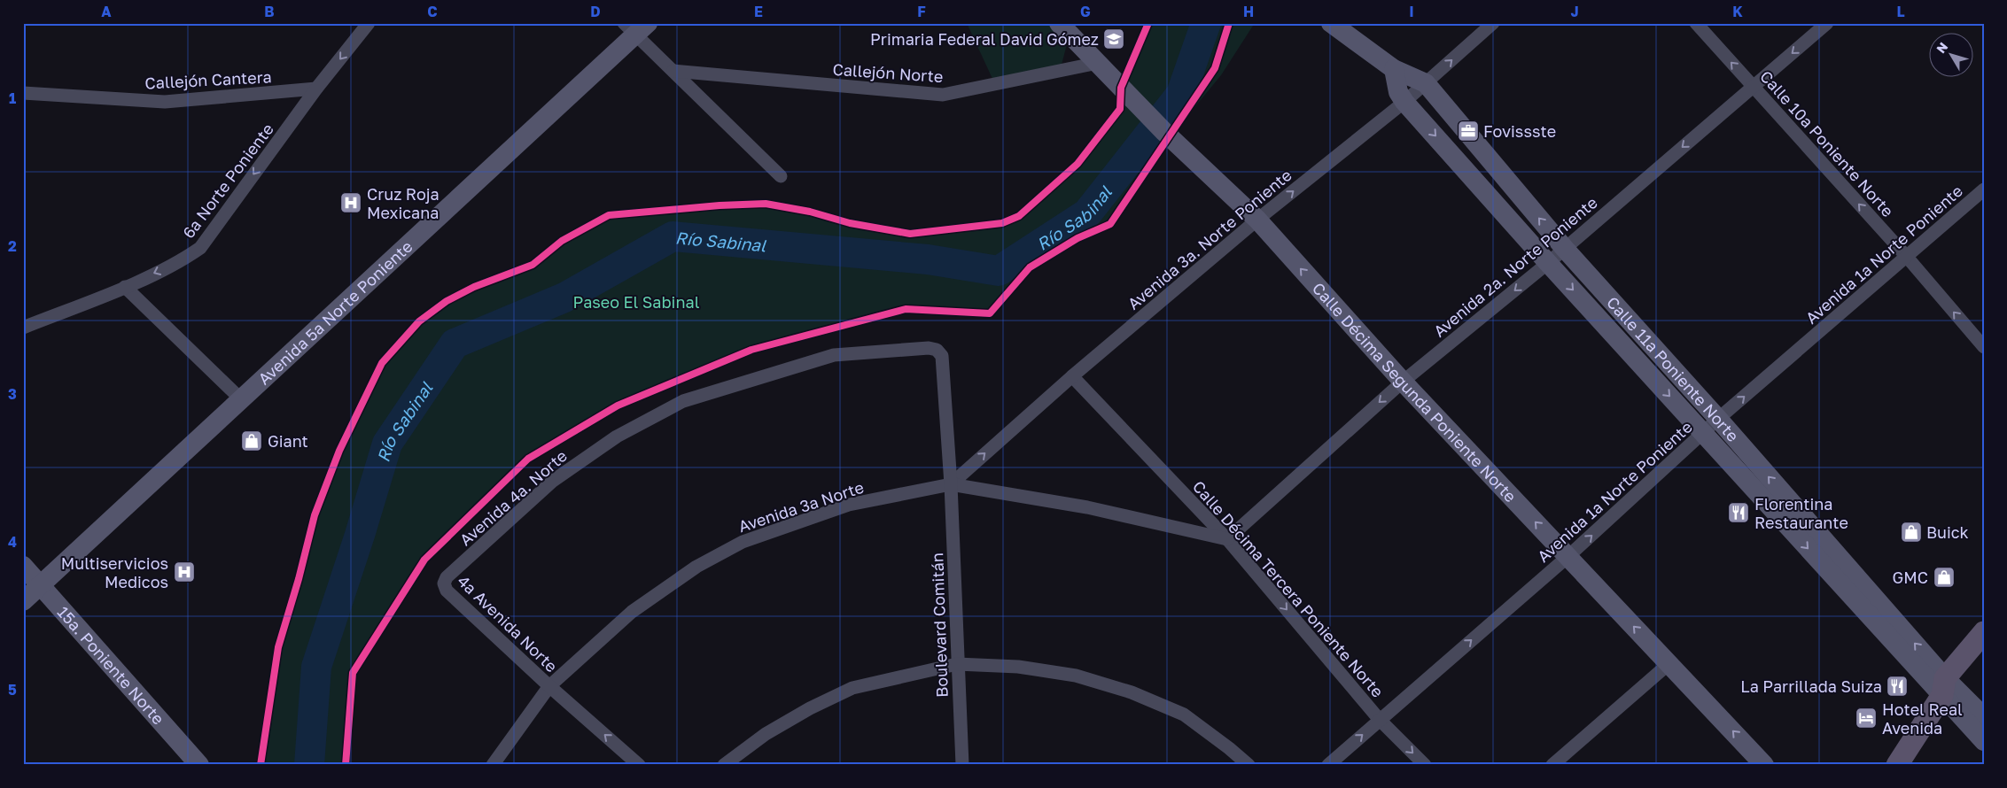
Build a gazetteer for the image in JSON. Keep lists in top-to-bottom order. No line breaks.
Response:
{"streets":{"main road":["Avenida 5a Norte Poniente","Calle 11a Poniente Norte","Calle Décima Segunda Poniente Norte","15a. Poniente Norte"],"street":["Callejón Norte","Callejón Cantera","Calle 10a Poniente Norte","6a Norte Poniente","Avenida 3a. Norte Poniente","Avenida 1a Norte Poniente","Avenida 2a. Norte Poniente","Avenida 4a. Norte","Avenida 3a Norte","Calle Décima Tercera Poniente Norte","4a Avenida Norte","Boulevard Comitán"]},"crossings":[["Callejón Norte","Calle Décima Segunda Poniente Norte"],["Callejón Cantera","6a Norte Poniente"],["Calle 10a Poniente Norte","Avenida 1a Norte Poniente"],["Calle 10a Poniente Norte","Avenida 2a. Norte Poniente"],["Avenida 3a. Norte Poniente","Calle 11a Poniente Norte"],["Avenida 3a. Norte Poniente","Calle Décima Segunda Poniente Norte"],["Avenida 3a. Norte Poniente","Avenida 4a. Norte"],["Avenida 3a. Norte Poniente","Avenida 3a Norte"],["Avenida 3a. Norte Poniente","Calle Décima Tercera Poniente Norte"],["Avenida 3a. Norte Poniente","Boulevard Comitán"],["Avenida 1a Norte Poniente","Calle 11a Poniente Norte"],["Avenida 1a Norte Poniente","Calle Décima Segunda Poniente Norte"],["Avenida 1a Norte Poniente","Calle Décima Tercera Poniente Norte"],["Avenida 2a. Norte Poniente","Calle 11a Poniente Norte"],["Avenida 2a. Norte Poniente","Calle Décima Segunda Poniente Norte"],["Avenida 2a. Norte Poniente","Avenida 3a Norte"],["Avenida 2a. Norte Poniente","Calle Décima Tercera Poniente Norte"],["Avenida 5a Norte Poniente","15a. Poniente Norte"],["Avenida 4a. Norte","Avenida 3a Norte"],["Avenida 4a. Norte","4a Avenida Norte"],["Avenida 4a. Norte","Boulevard Comitán"],["Avenida 3a Norte","Calle Décima Tercera Poniente Norte"],["Avenida 3a Norte","4a Avenida Norte"],["Avenida 3a Norte","Boulevard Comitán"]],"one_way":["Calle 10a Poniente Norte","6a Norte Poniente","Avenida 3a. Norte Poniente","Avenida 1a Norte Poniente","Avenida 2a. Norte Poniente","Calle Décima Segunda Poniente Norte","Calle Décima Tercera Poniente Norte","4a Avenida Norte"],"water":["Río Sabinal"],"parks":["Paseo El Sabinal"],"places":{"school or university":["Primaria Federal David Gómez"],"office":["Fovissste"],"hospital":["Cruz Roja Mexicana","Multiservicios Medicos"],"shop":["Giant","Buick","GMC"],"restaurant":["Florentina Restaurante","La Parrillada Suiza"],"hotel":["Hotel Real Avenida"]},"north":"top left","grid":{"columns":["A","B","C","D","E","F","G","H","I","J","K","L"],"rows":["1","2","3","4","5"]}}
